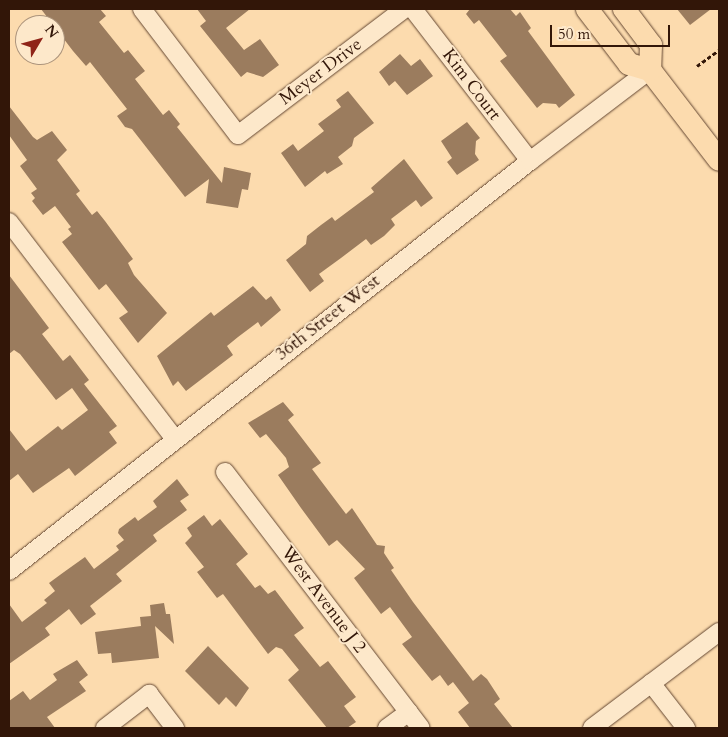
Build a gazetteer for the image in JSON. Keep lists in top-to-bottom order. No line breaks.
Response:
{"streets":{"street":["Meyer Drive","Kim Court","36th Street West","West Avenue J 2"]},"crossings":[["Kim Court","36th Street West"]],"scale_bar":"50 m","north":"top right"}
